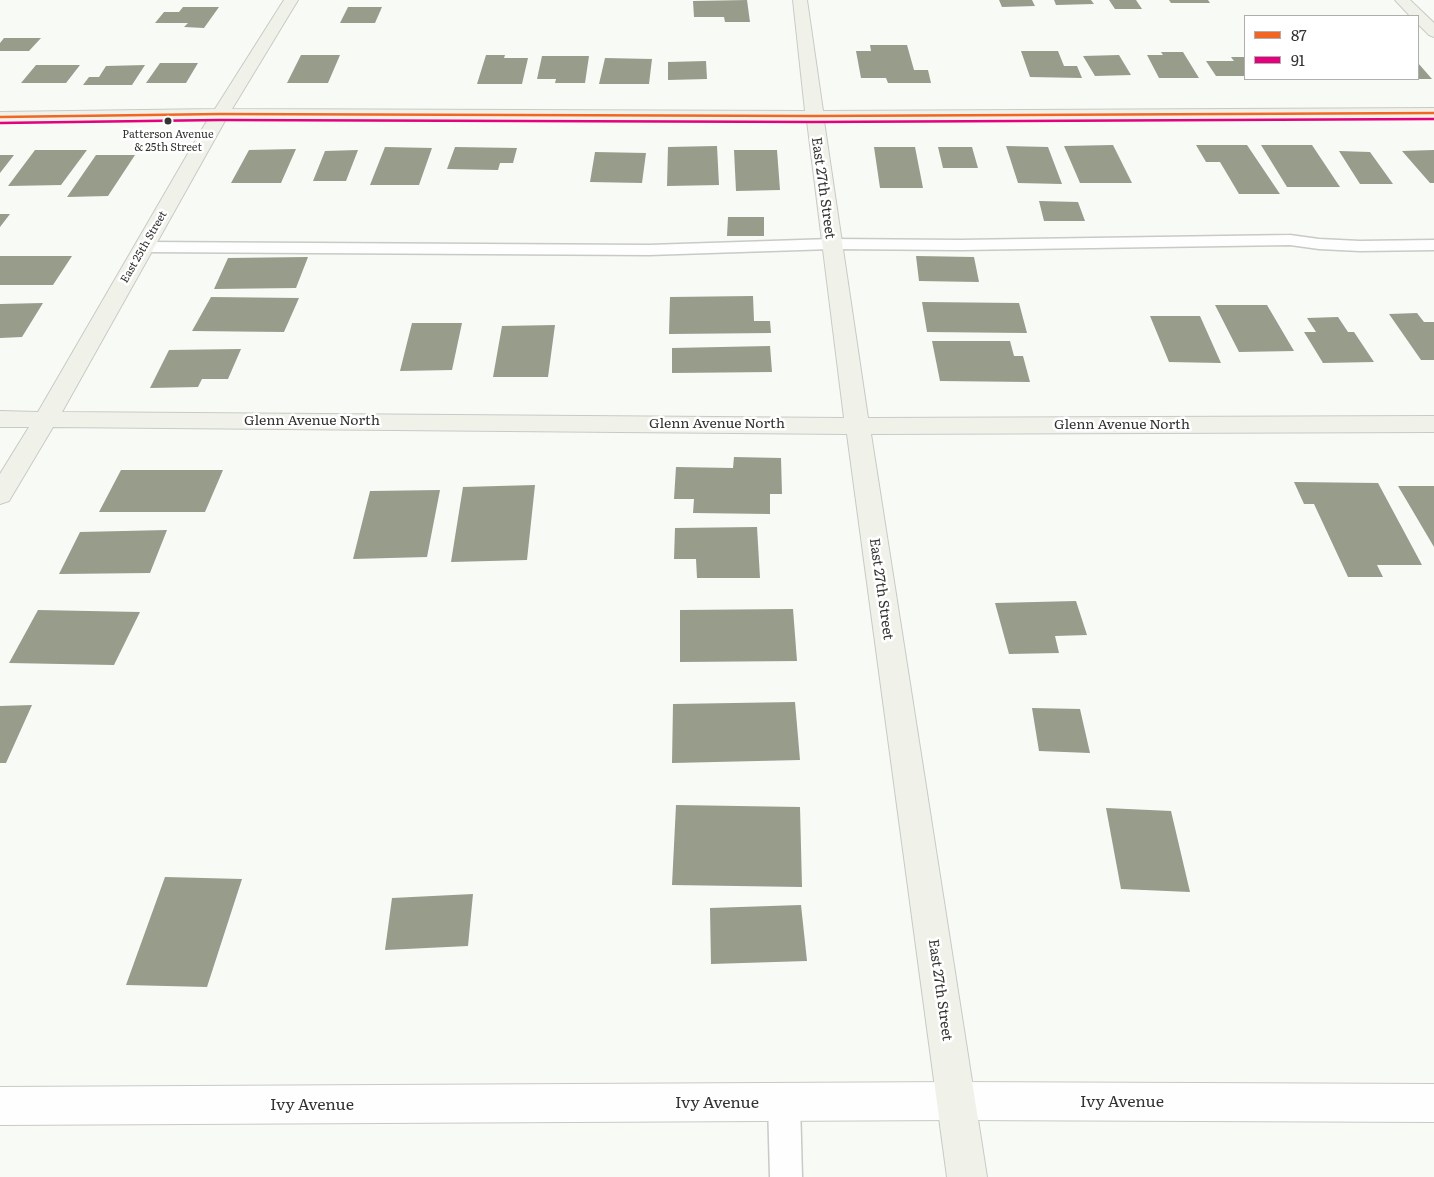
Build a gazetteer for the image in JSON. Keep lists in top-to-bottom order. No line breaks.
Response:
{"streets":{"street":["East 27th Street","East 25th Street","Glenn Avenue North","Ivy Avenue"]},"crossings":[["East 27th Street","Glenn Avenue North"],["East 27th Street","Ivy Avenue"],["East 25th Street","Glenn Avenue North"]],"places":["Patterson Avenue & 25th Street"],"lines":["transit line 87","transit line 91"],"legend":["87","91"]}
